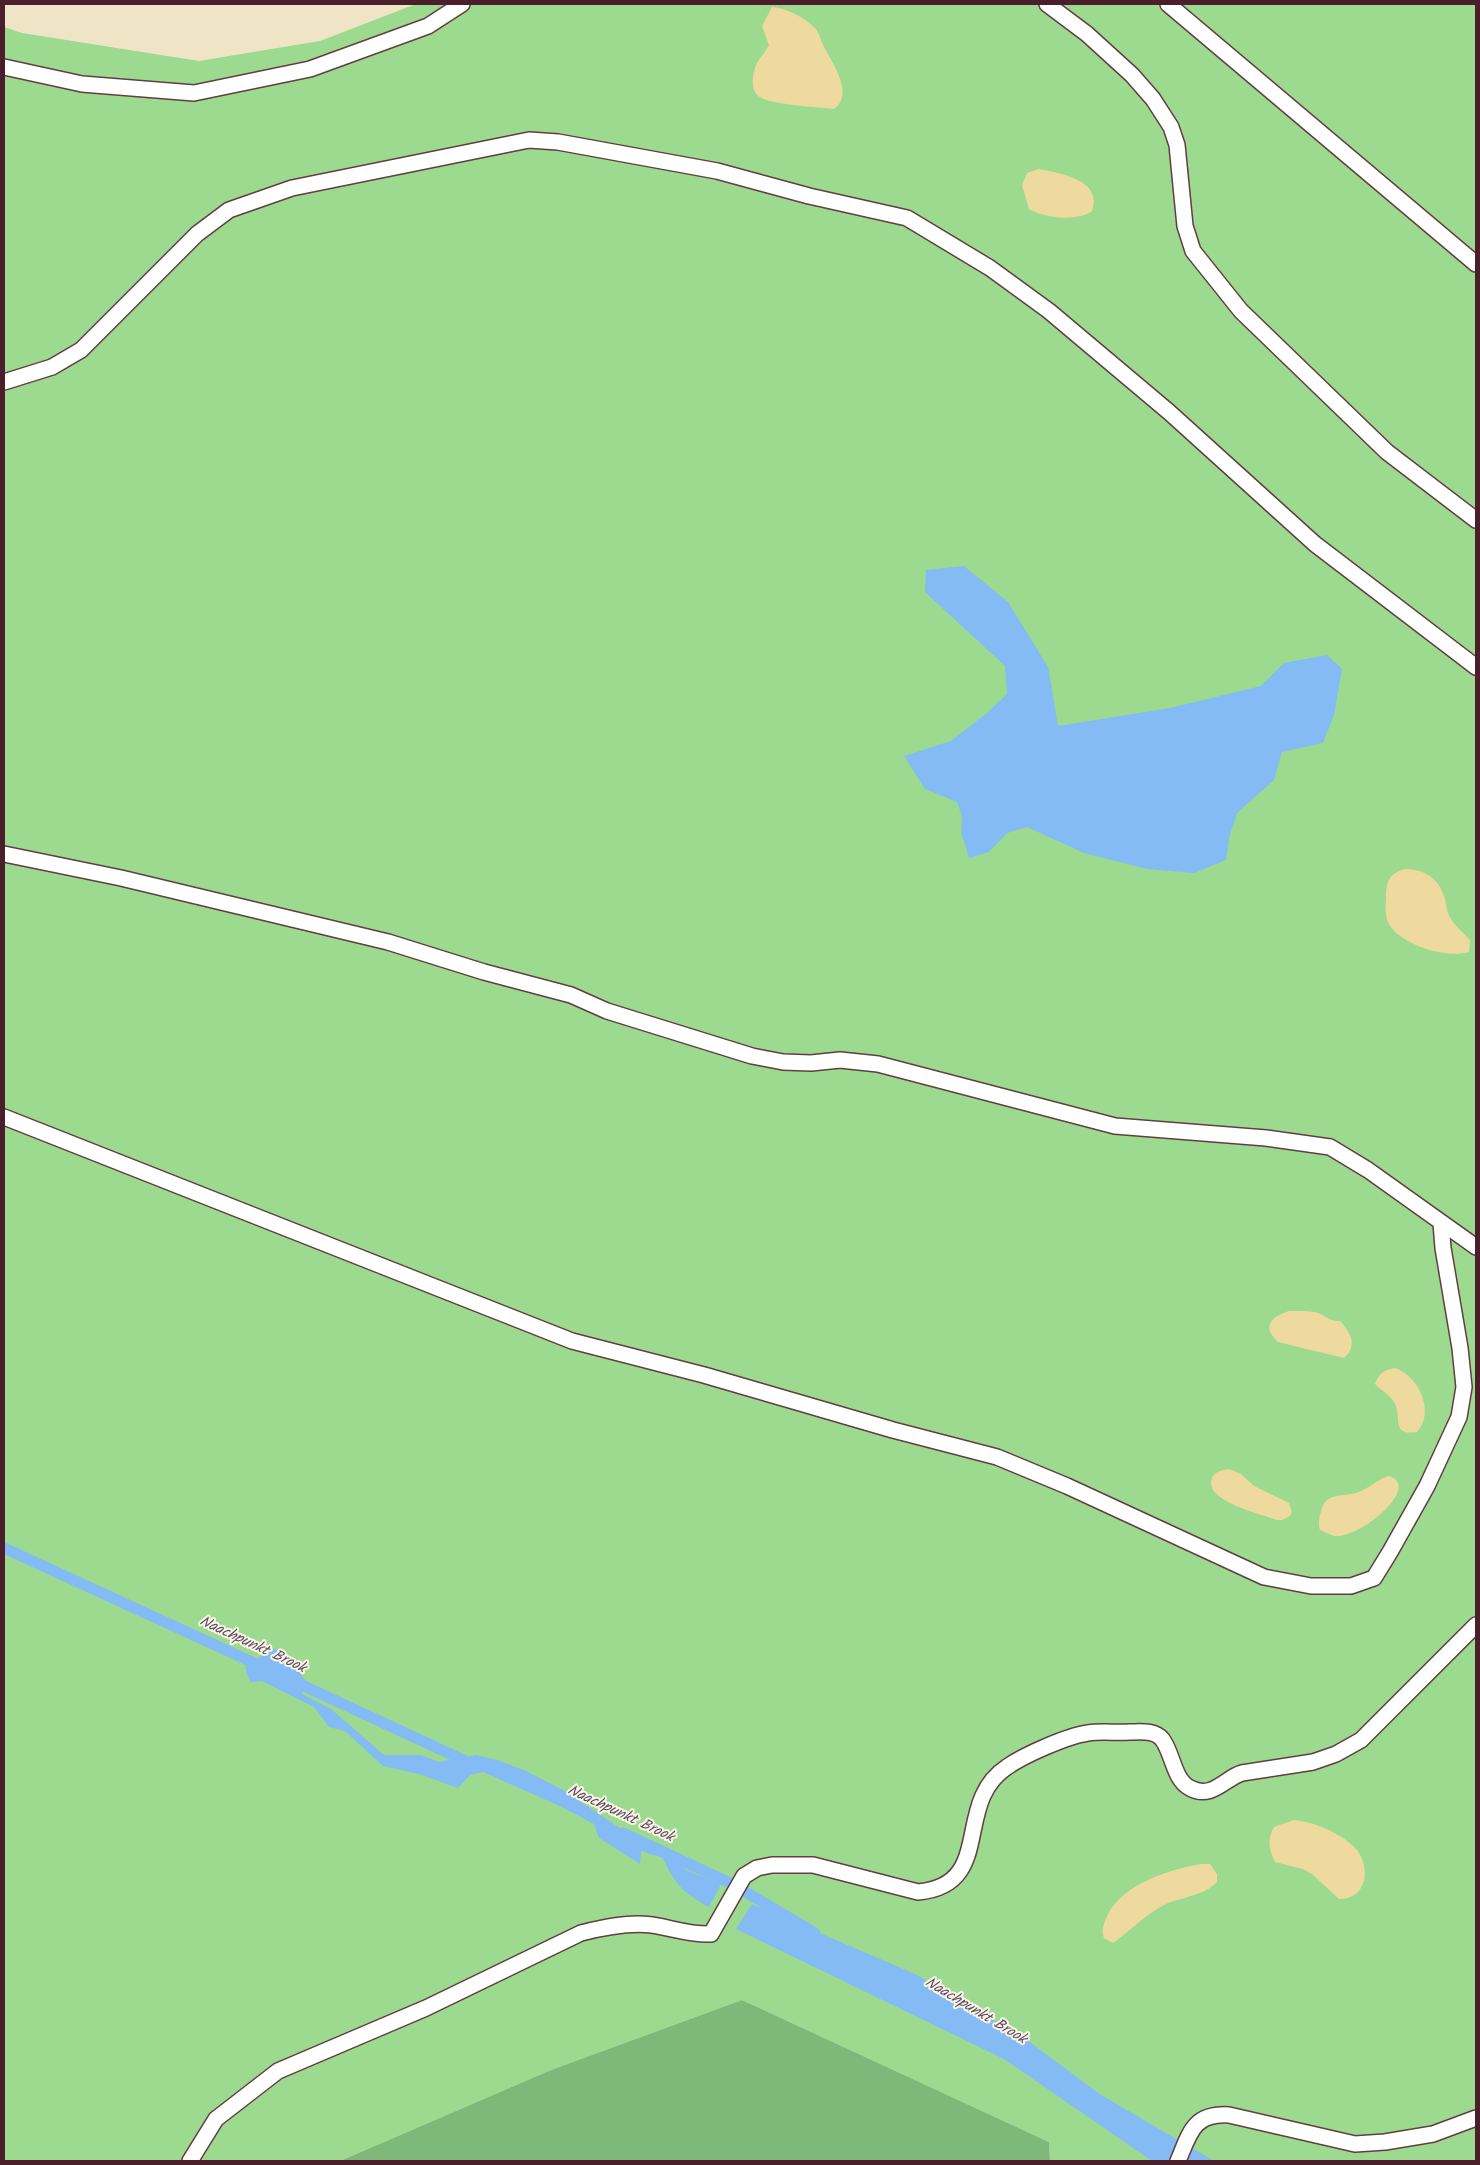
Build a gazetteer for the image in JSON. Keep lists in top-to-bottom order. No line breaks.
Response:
{"water":["Naachpunkt Brook"]}
